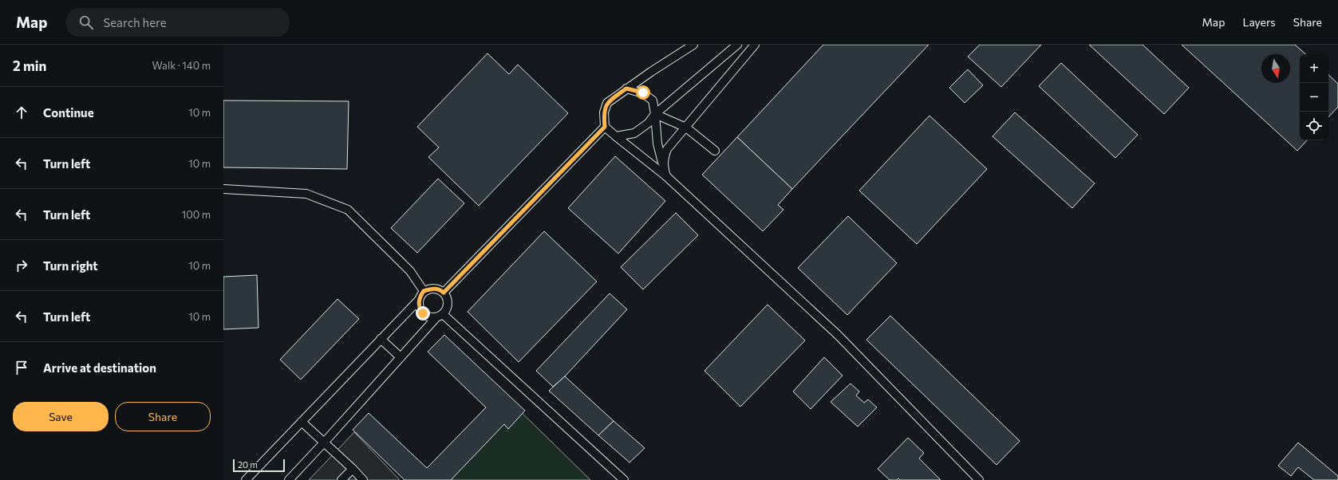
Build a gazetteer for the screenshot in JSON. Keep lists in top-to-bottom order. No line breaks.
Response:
{"scale_bar":"20 m","north":"bottom","page":{"header":"Map","search":"Search here","nav":["Map","Layers","Share"],"heading":["2 min","Walk · 140 m"],"map_buttons":["+","−"],"list":[["Continue","10 m"],["Turn left","10 m"],["Turn left","100 m"],["Turn right","10 m"],["Turn left","10 m"],"Arrive at destination"],"buttons":["Save","Share"],"scale":"20 m"}}
